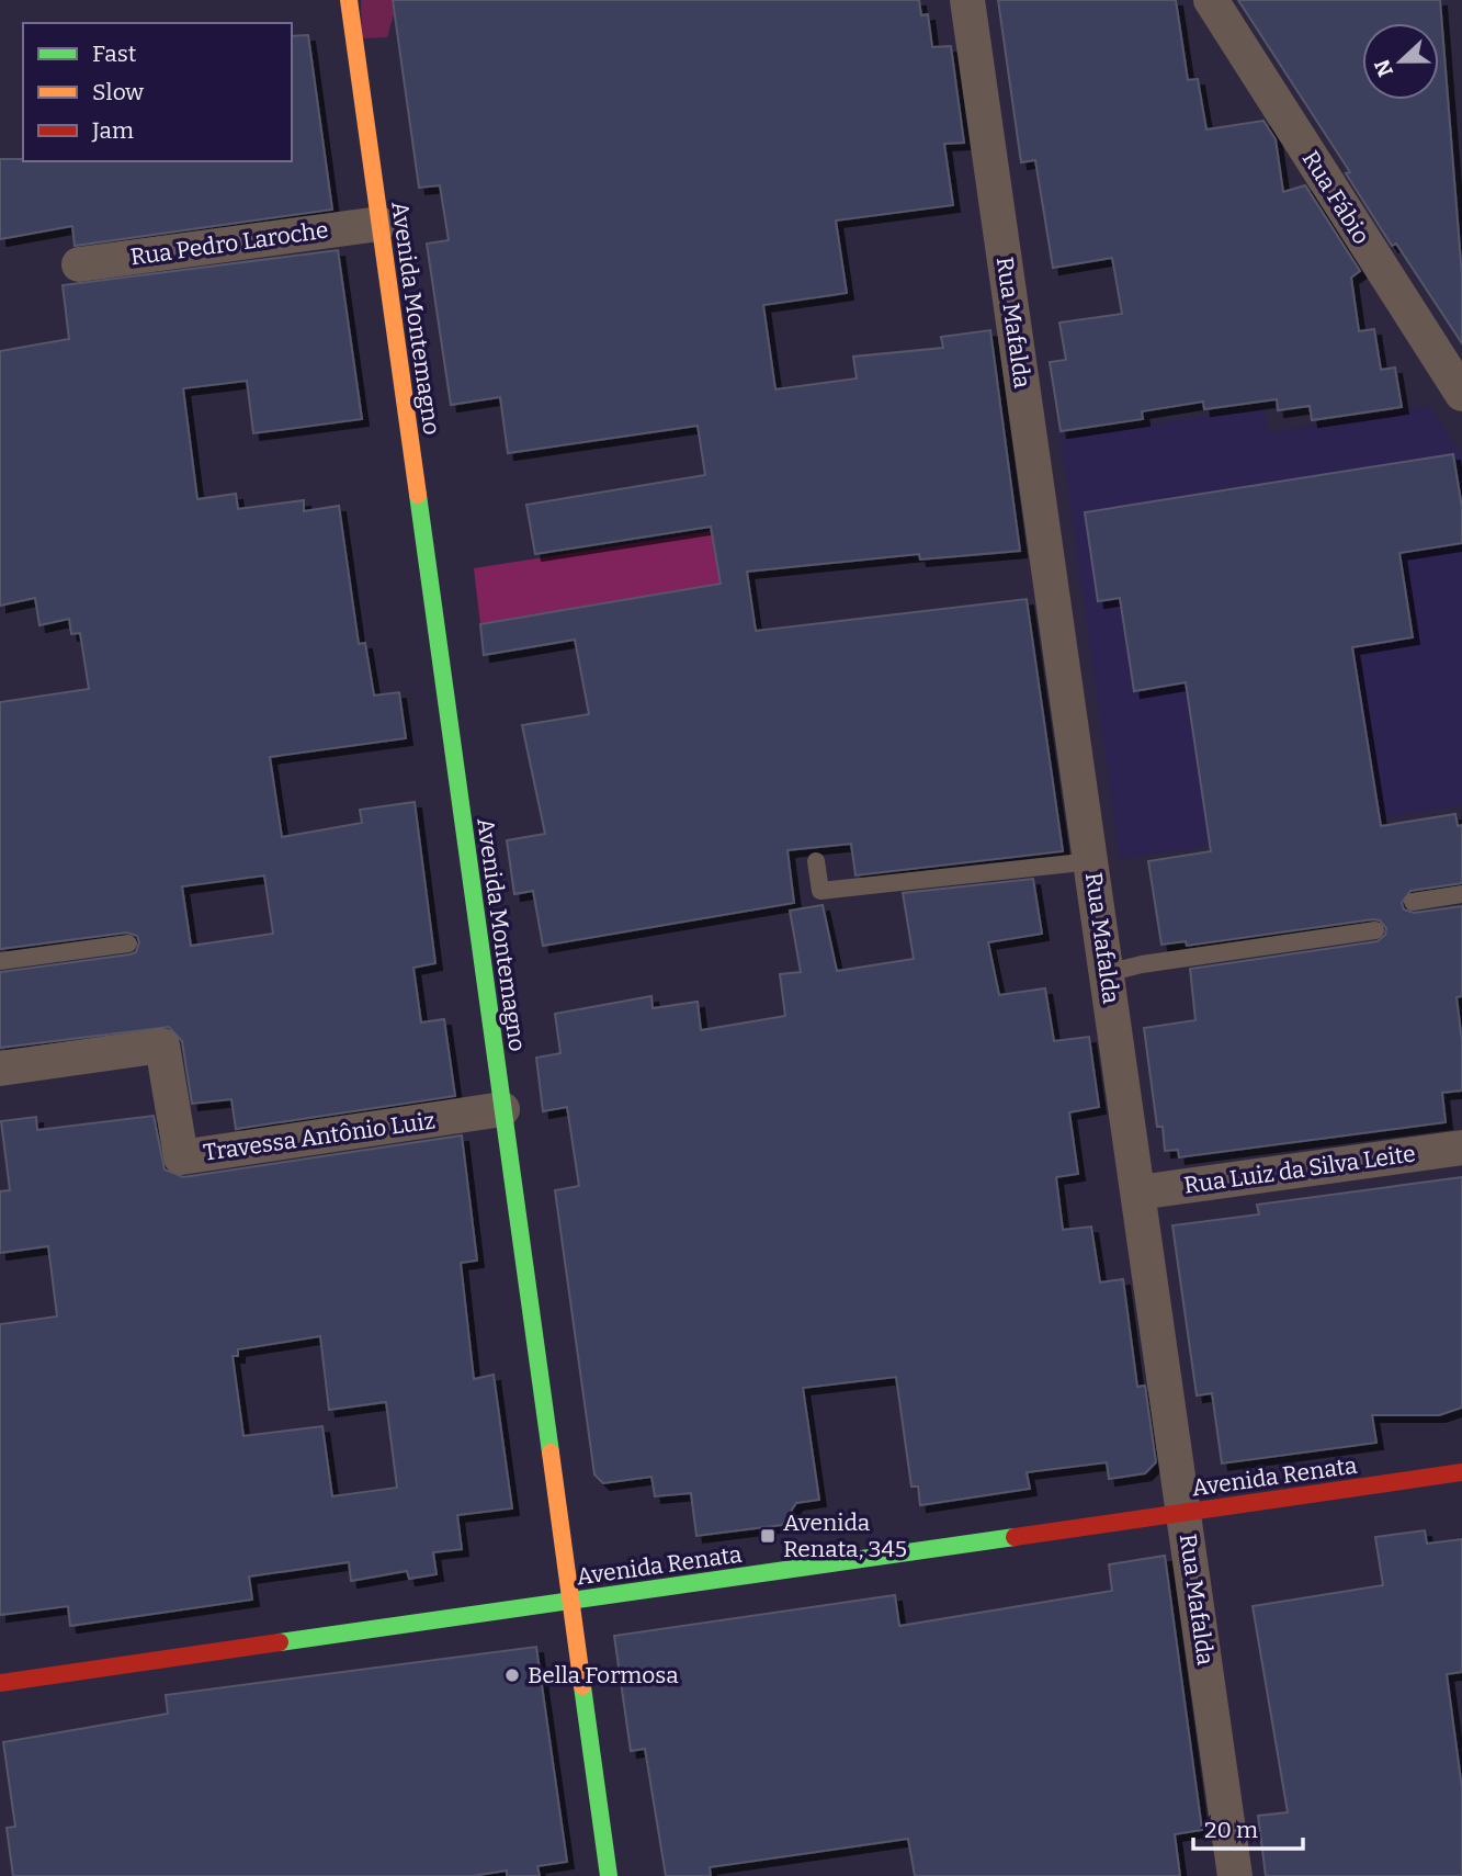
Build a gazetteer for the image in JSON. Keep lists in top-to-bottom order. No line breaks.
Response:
{"streets":{"street":["Rua Fábio","Rua Pedro Laroche","Avenida Montemagno","Rua Mafalda","Travessa Antônio Luiz","Rua Luiz da Silva Leite","Avenida Renata"]},"crossings":[["Rua Pedro Laroche","Avenida Montemagno"],["Avenida Montemagno","Travessa Antônio Luiz"],["Avenida Montemagno","Avenida Renata"],["Rua Mafalda","Rua Luiz da Silva Leite"],["Rua Mafalda","Avenida Renata"]],"places":{"transit":["Avenida Renata, 345"],"other":["Bella Formosa"]},"legend":["Fast","Slow","Jam"],"scale_bar":"20 m","north":"left"}
